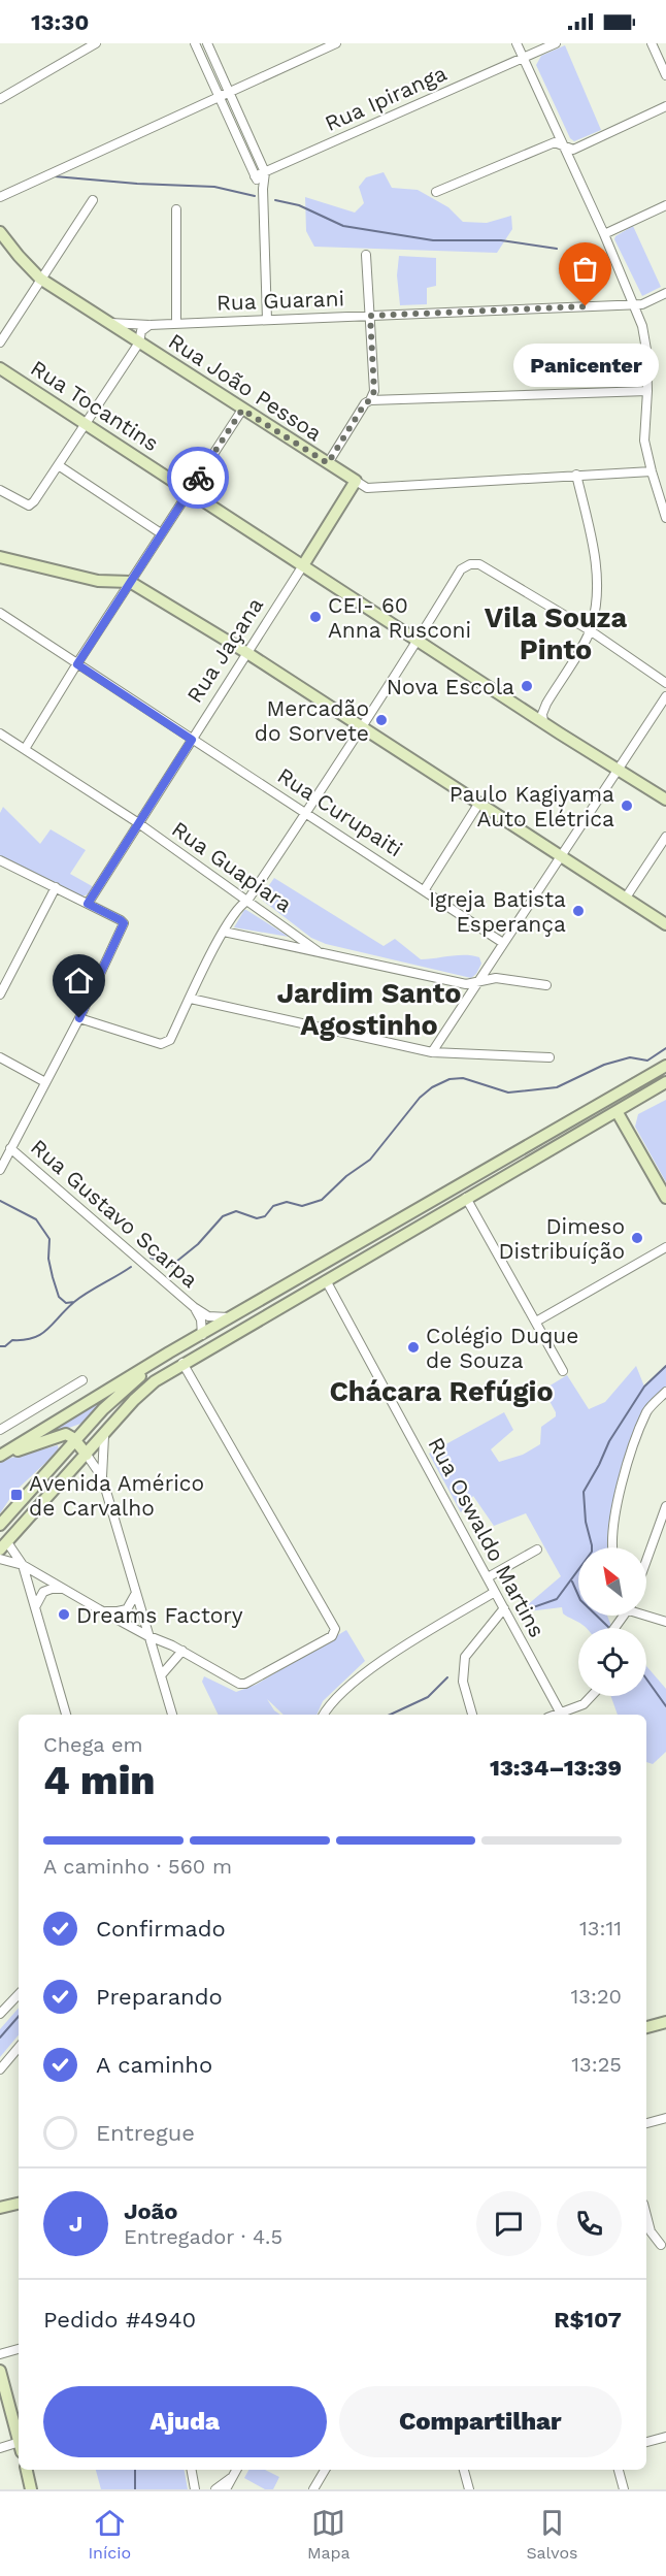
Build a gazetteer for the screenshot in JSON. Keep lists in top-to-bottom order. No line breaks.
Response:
{"streets":{"main road":["Rua João Pessoa","Rua Tocantins","Rua Jaçana"],"street":["Rua Ipiranga","Rua Guarani","Rua Curupaiti","Rua Guapiara","Rua Gustavo Scarpa","Rua Oswaldo Martins"]},"crossings":[["Rua Guarani","Rua João Pessoa"],["Rua João Pessoa","Rua Jaçana"],["Rua Tocantins","Rua Jaçana"],["Rua Jaçana","Rua Curupaiti"],["Rua Jaçana","Rua Guapiara"]],"districts":["Vila Souza Pinto","Jardim Santo Agostinho","Chácara Refúgio"],"places":{"other":["Panicenter","CEI- 60 Anna Rusconi","Nova Escola","Mercadão do Sorvete","Paulo Kagiyama Auto Elétrica","Igreja Batista Esperança","Dimeso Distribuíção","Colégio Duque de Souza","Dreams Factory"],"transit":["Avenida Américo de Carvalho"]},"north":"top left","page":{"status":"13:30","bubble":"Panicenter","heading":["4 min","Chega em","13:34–13:39"],"panel":["João","Entregador · 4.5","Pedido #4940","R$107"],"bar":"A caminho · 560 m","list":[["Confirmado","13:11"],["Preparando","13:20"],["A caminho","13:25"],"Entregue"],"round":"J","buttons":["Ajuda","Compartilhar"],"tabs":["Início","Mapa","Salvos"]}}
